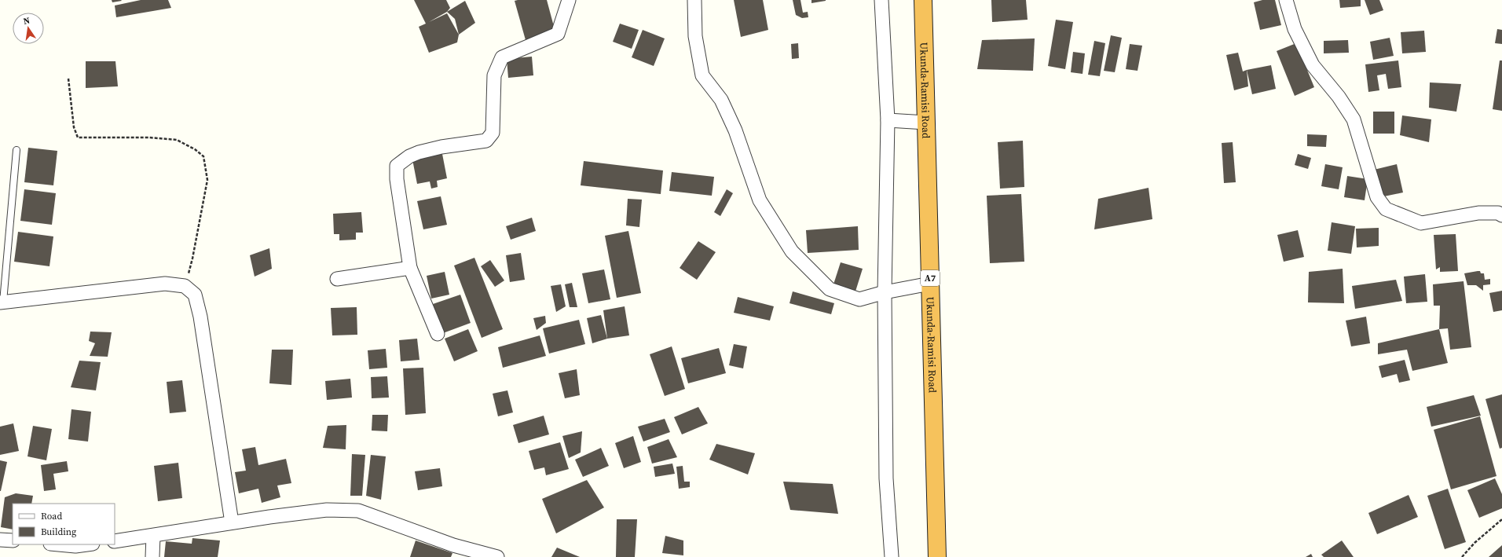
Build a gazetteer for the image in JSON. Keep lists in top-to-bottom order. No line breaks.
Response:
{"streets":{"highway":["Ukunda-Ramisi Road","A7"]},"legend":["Road","Building"],"north":"top"}
